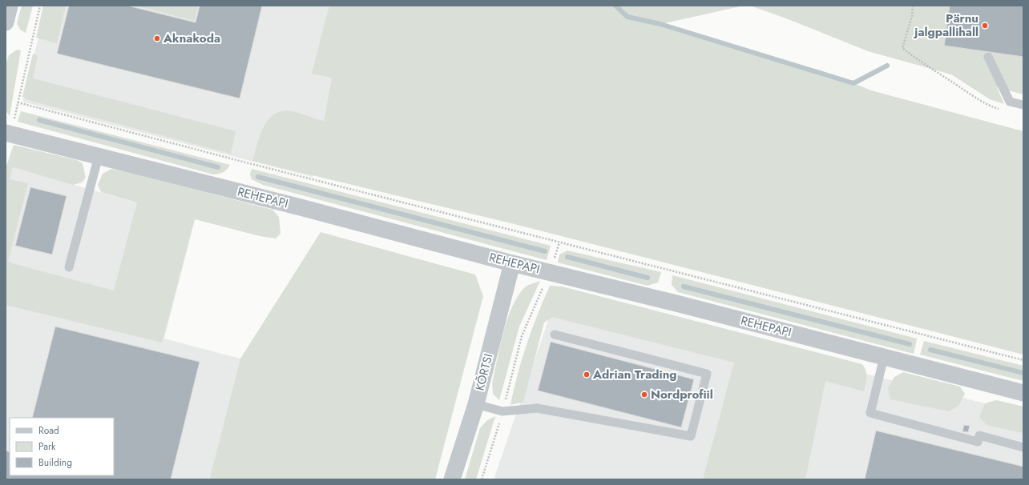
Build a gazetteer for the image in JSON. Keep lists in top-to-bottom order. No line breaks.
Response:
{"streets":{"street":["REHEPAPI","KÕRTSI"]},"crossings":[["REHEPAPI","KÕRTSI"]],"places":["Pärnu jalgpallihall","Aknakoda","Adrian Trading","Nordprofiil"],"legend":["Road","Park","Building"]}
